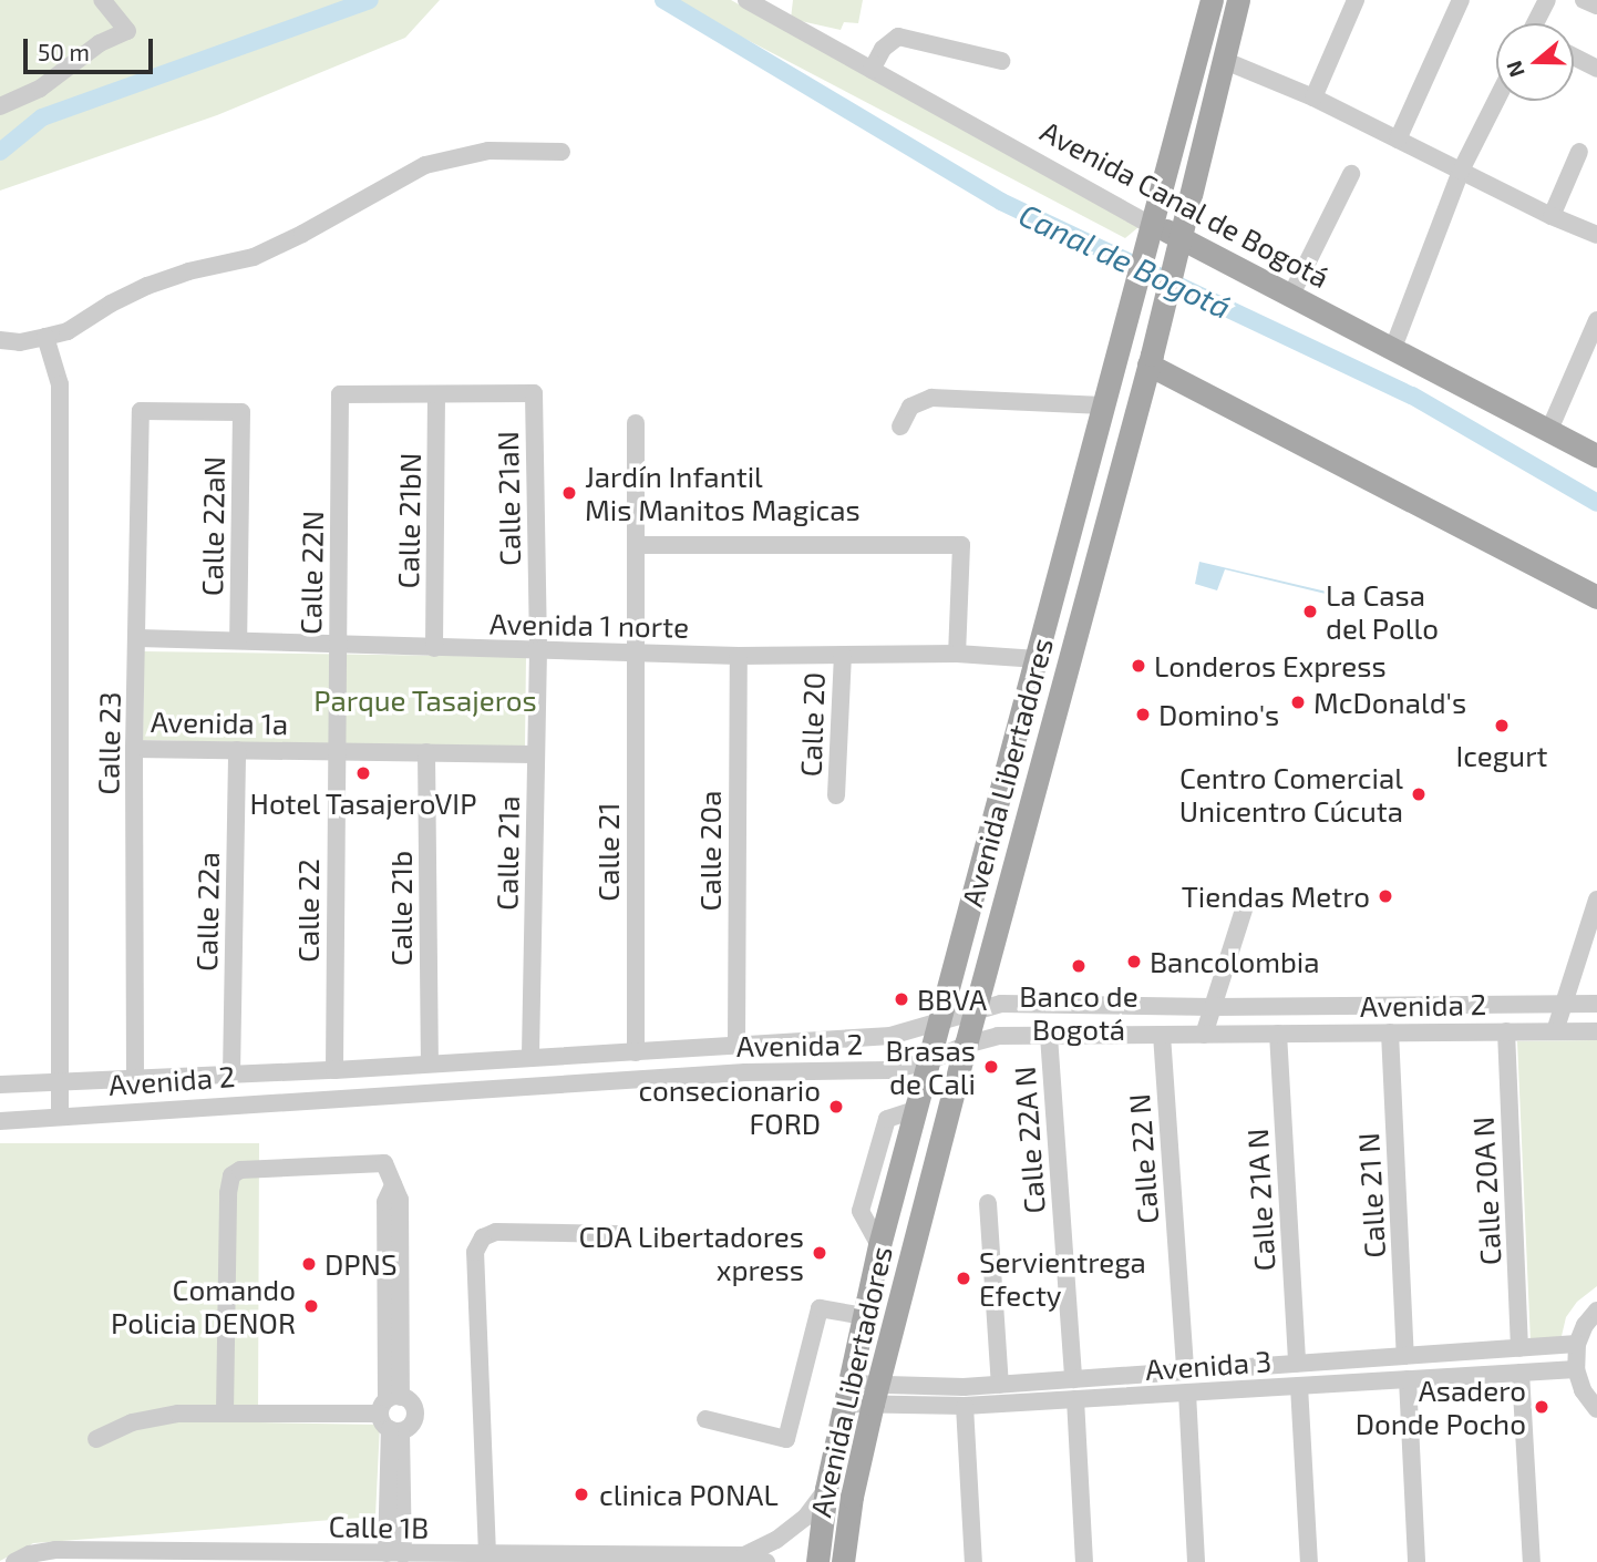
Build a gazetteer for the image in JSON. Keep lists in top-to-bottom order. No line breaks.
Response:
{"streets":{"main road":["Avenida Canal de Bogotá","Avenida Libertadores"],"street":["Calle 21aN","Calle 21bN","Calle 22aN","Calle 22N","Avenida 1 norte","Avenida 1a","Calle 20","Calle 23","Calle 20a","Calle 21","Calle 21a","Calle 21b","Calle 22","Calle 22a","Avenida 2","Calle 22A N","Calle 22 N","Calle 20A N","Calle 21 N","Calle 21A N","Avenida 3","Calle 1B"]},"crossings":[["Avenida Canal de Bogotá","Avenida Libertadores"],["Calle 21aN","Calle 21bN"],["Calle 21aN","Calle 22N"],["Calle 21aN","Avenida 1 norte"],["Calle 21aN","Calle 21a"],["Calle 21bN","Calle 22N"],["Calle 21bN","Avenida 1 norte"],["Calle 22aN","Avenida 1 norte"],["Calle 22aN","Calle 23"],["Calle 22N","Avenida 1 norte"],["Calle 22N","Avenida 1a"],["Calle 22N","Calle 22"],["Avenida 1 norte","Calle 20"],["Avenida 1 norte","Calle 23"],["Avenida 1 norte","Avenida Libertadores"],["Avenida 1 norte","Calle 20a"],["Avenida 1 norte","Calle 21"],["Avenida 1 norte","Calle 21a"],["Avenida 1a","Calle 23"],["Avenida 1a","Calle 21a"],["Avenida 1a","Calle 21b"],["Avenida 1a","Calle 22"],["Avenida 1a","Calle 22a"],["Calle 23","Avenida 2"],["Avenida Libertadores","Avenida 2"],["Avenida Libertadores","Avenida 3"],["Avenida Libertadores","Calle 1B"],["Calle 20a","Avenida 2"],["Calle 21","Avenida 2"],["Calle 21a","Avenida 2"],["Calle 21b","Avenida 2"],["Calle 22","Avenida 2"],["Calle 22a","Avenida 2"],["Avenida 2","Calle 22A N"],["Avenida 2","Calle 22 N"],["Avenida 2","Calle 20A N"],["Avenida 2","Calle 21 N"],["Avenida 2","Calle 21A N"],["Calle 22A N","Avenida 3"],["Calle 22 N","Avenida 3"],["Calle 20A N","Avenida 3"],["Calle 21 N","Avenida 3"],["Calle 21A N","Avenida 3"]],"water":["Canal de Bogotá"],"parks":["Parque Tasajeros"],"places":["Jardín Infantil Mis Manitos Magicas","La Casa del Pollo","Londeros Express","McDonald's","Domino's","Icegurt","Hotel TasajeroVIP","Centro Comercial Unicentro Cúcuta","Tiendas Metro","Bancolombia","Banco de Bogotá","BBVA","Brasas de Cali","consecionario FORD","CDA Libertadores xpress","DPNS","Servientrega Efecty","Comando Policia DENOR","Asadero Donde Pocho","clinica PONAL"],"scale_bar":"50 m","north":"left"}
